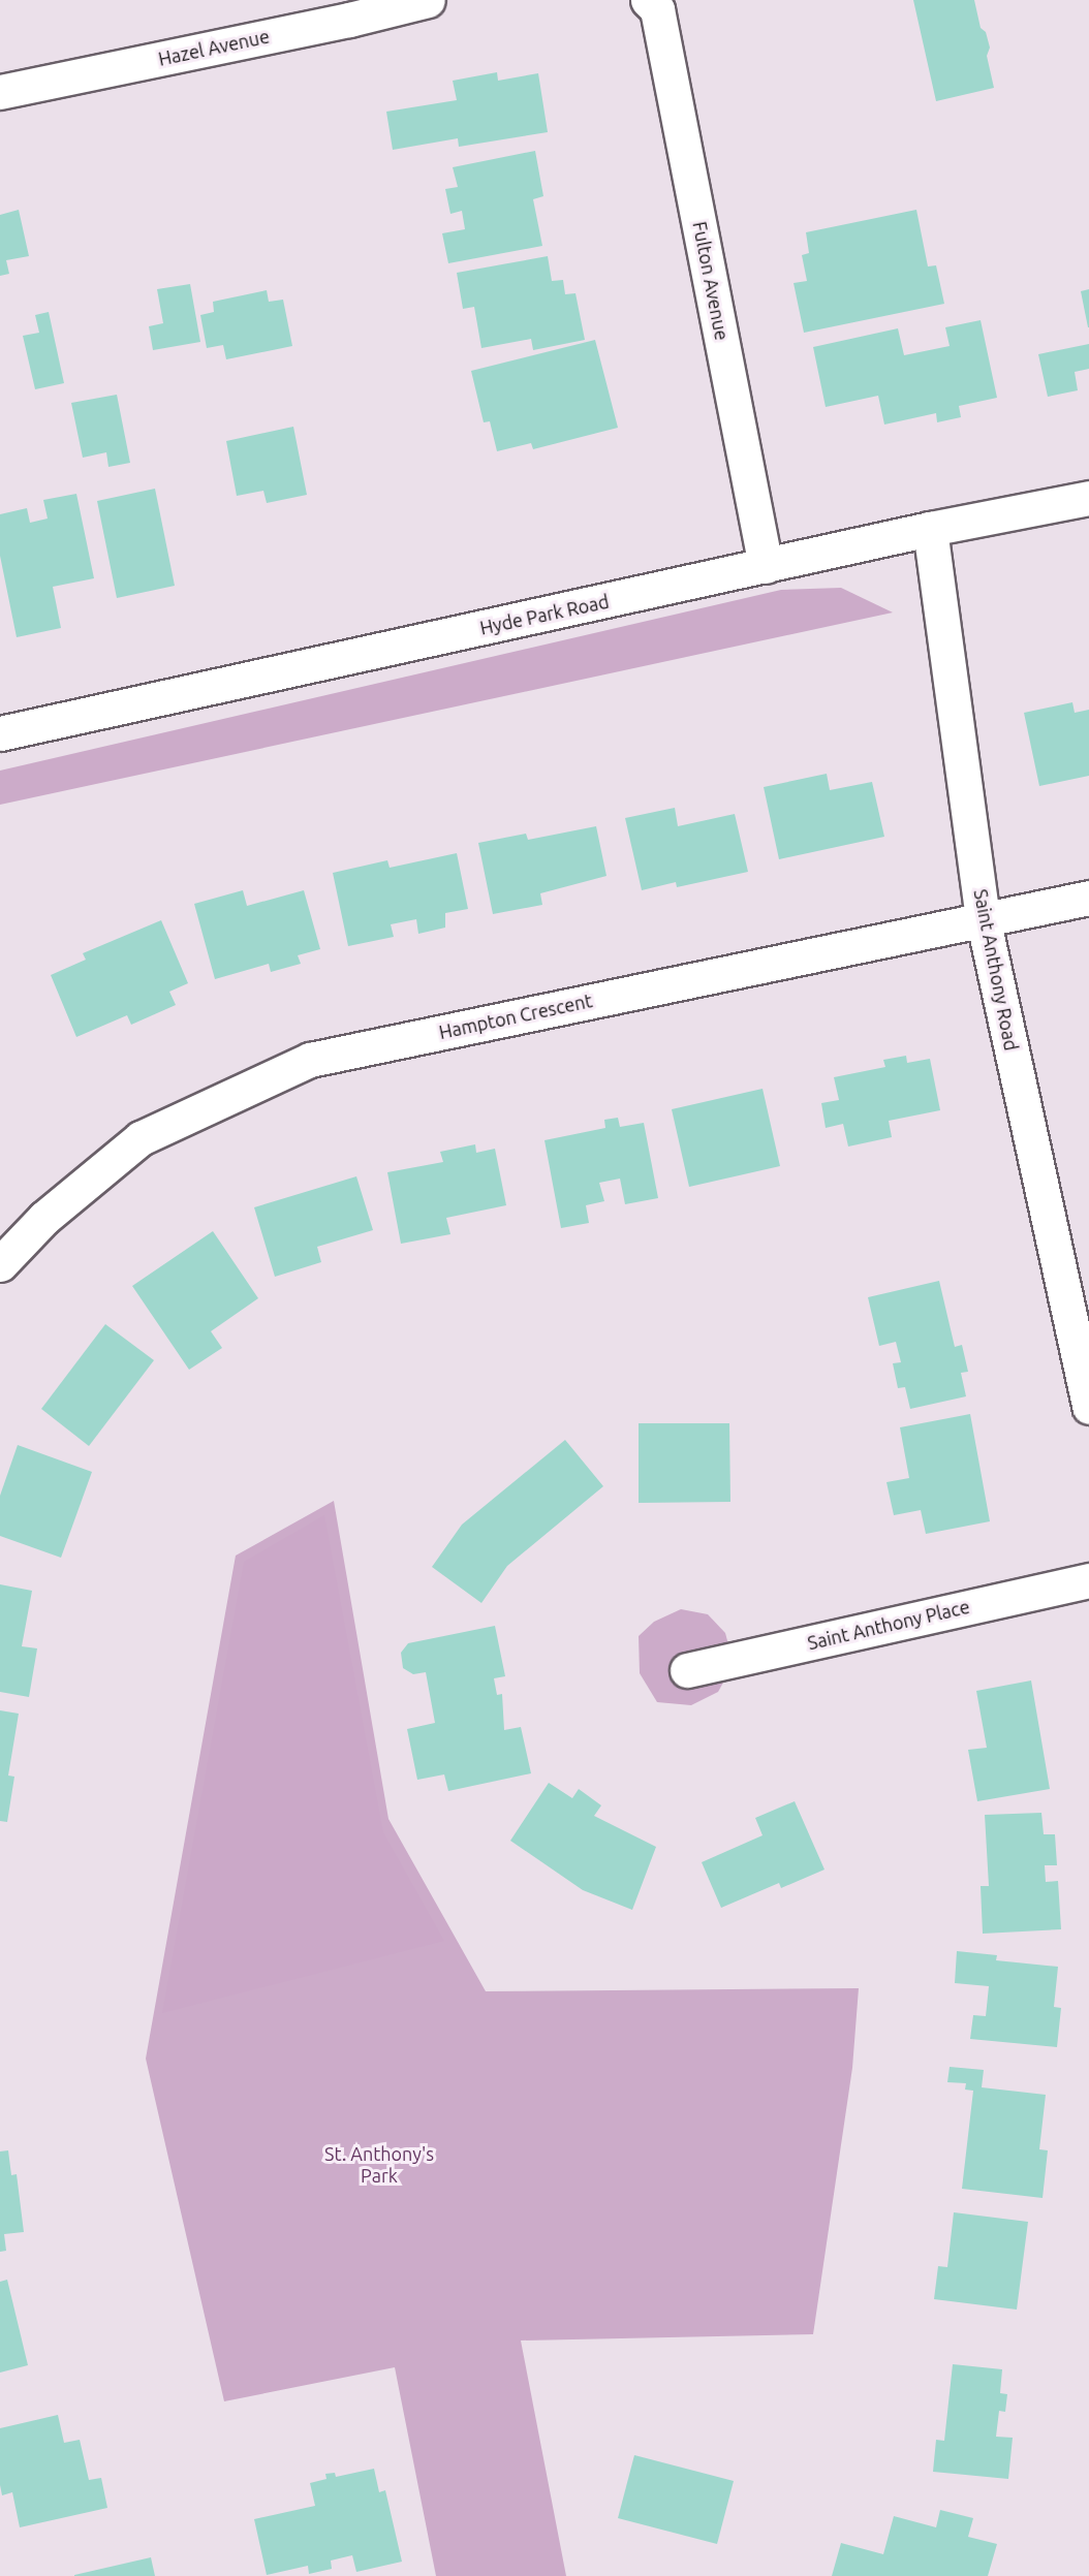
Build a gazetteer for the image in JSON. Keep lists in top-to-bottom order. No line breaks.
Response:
{"streets":{"street":["Hazel Avenue","Fulton Avenue","Hyde Park Road","Saint Anthony Road","Hampton Crescent","Saint Anthony Place"]},"crossings":[["Fulton Avenue","Hyde Park Road"],["Hyde Park Road","Saint Anthony Road"],["Saint Anthony Road","Hampton Crescent"]],"parks":["St. Anthony's Park"]}
